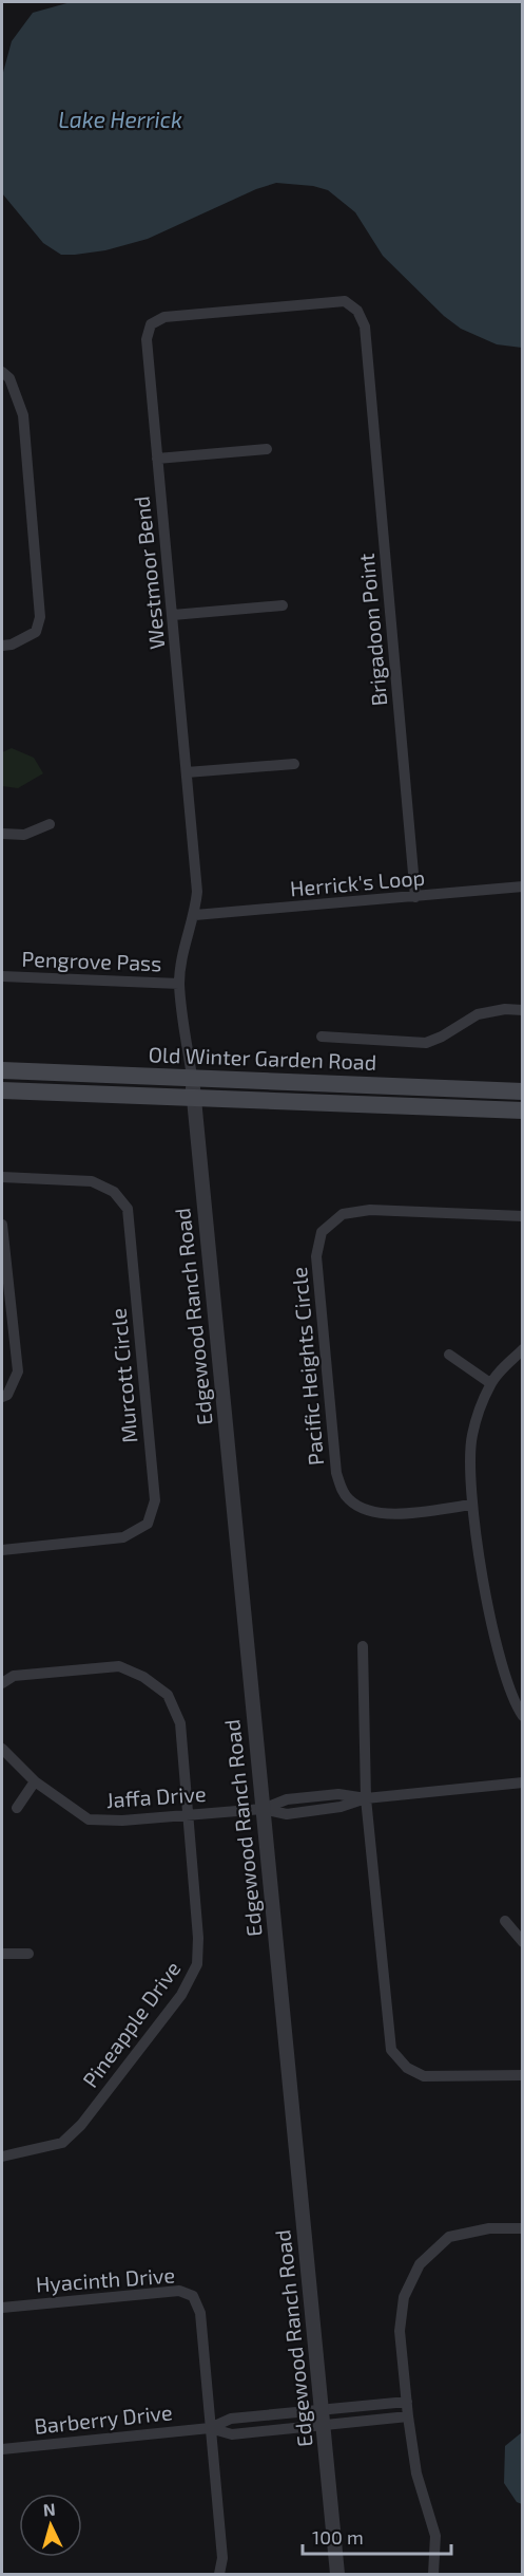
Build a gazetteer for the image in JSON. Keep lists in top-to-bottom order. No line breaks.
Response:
{"streets":{"main road":["Old Winter Garden Road"],"street":["Westmoor Bend","Brigadoon Point","Herrick's Loop","Pengrove Pass","Edgewood Ranch Road","Pacific Heights Circle","Murcott Circle","Jaffa Drive","Pineapple Drive","Hyacinth Drive","Barberry Drive"]},"crossings":[["Westmoor Bend","Brigadoon Point"],["Westmoor Bend","Herrick's Loop"],["Westmoor Bend","Pengrove Pass"],["Westmoor Bend","Old Winter Garden Road"],["Westmoor Bend","Edgewood Ranch Road"],["Brigadoon Point","Herrick's Loop"],["Old Winter Garden Road","Edgewood Ranch Road"],["Edgewood Ranch Road","Jaffa Drive"],["Edgewood Ranch Road","Barberry Drive"],["Jaffa Drive","Pineapple Drive"],["Hyacinth Drive","Barberry Drive"]],"water":["Lake Herrick"],"scale_bar":"100 m","north":"top"}
